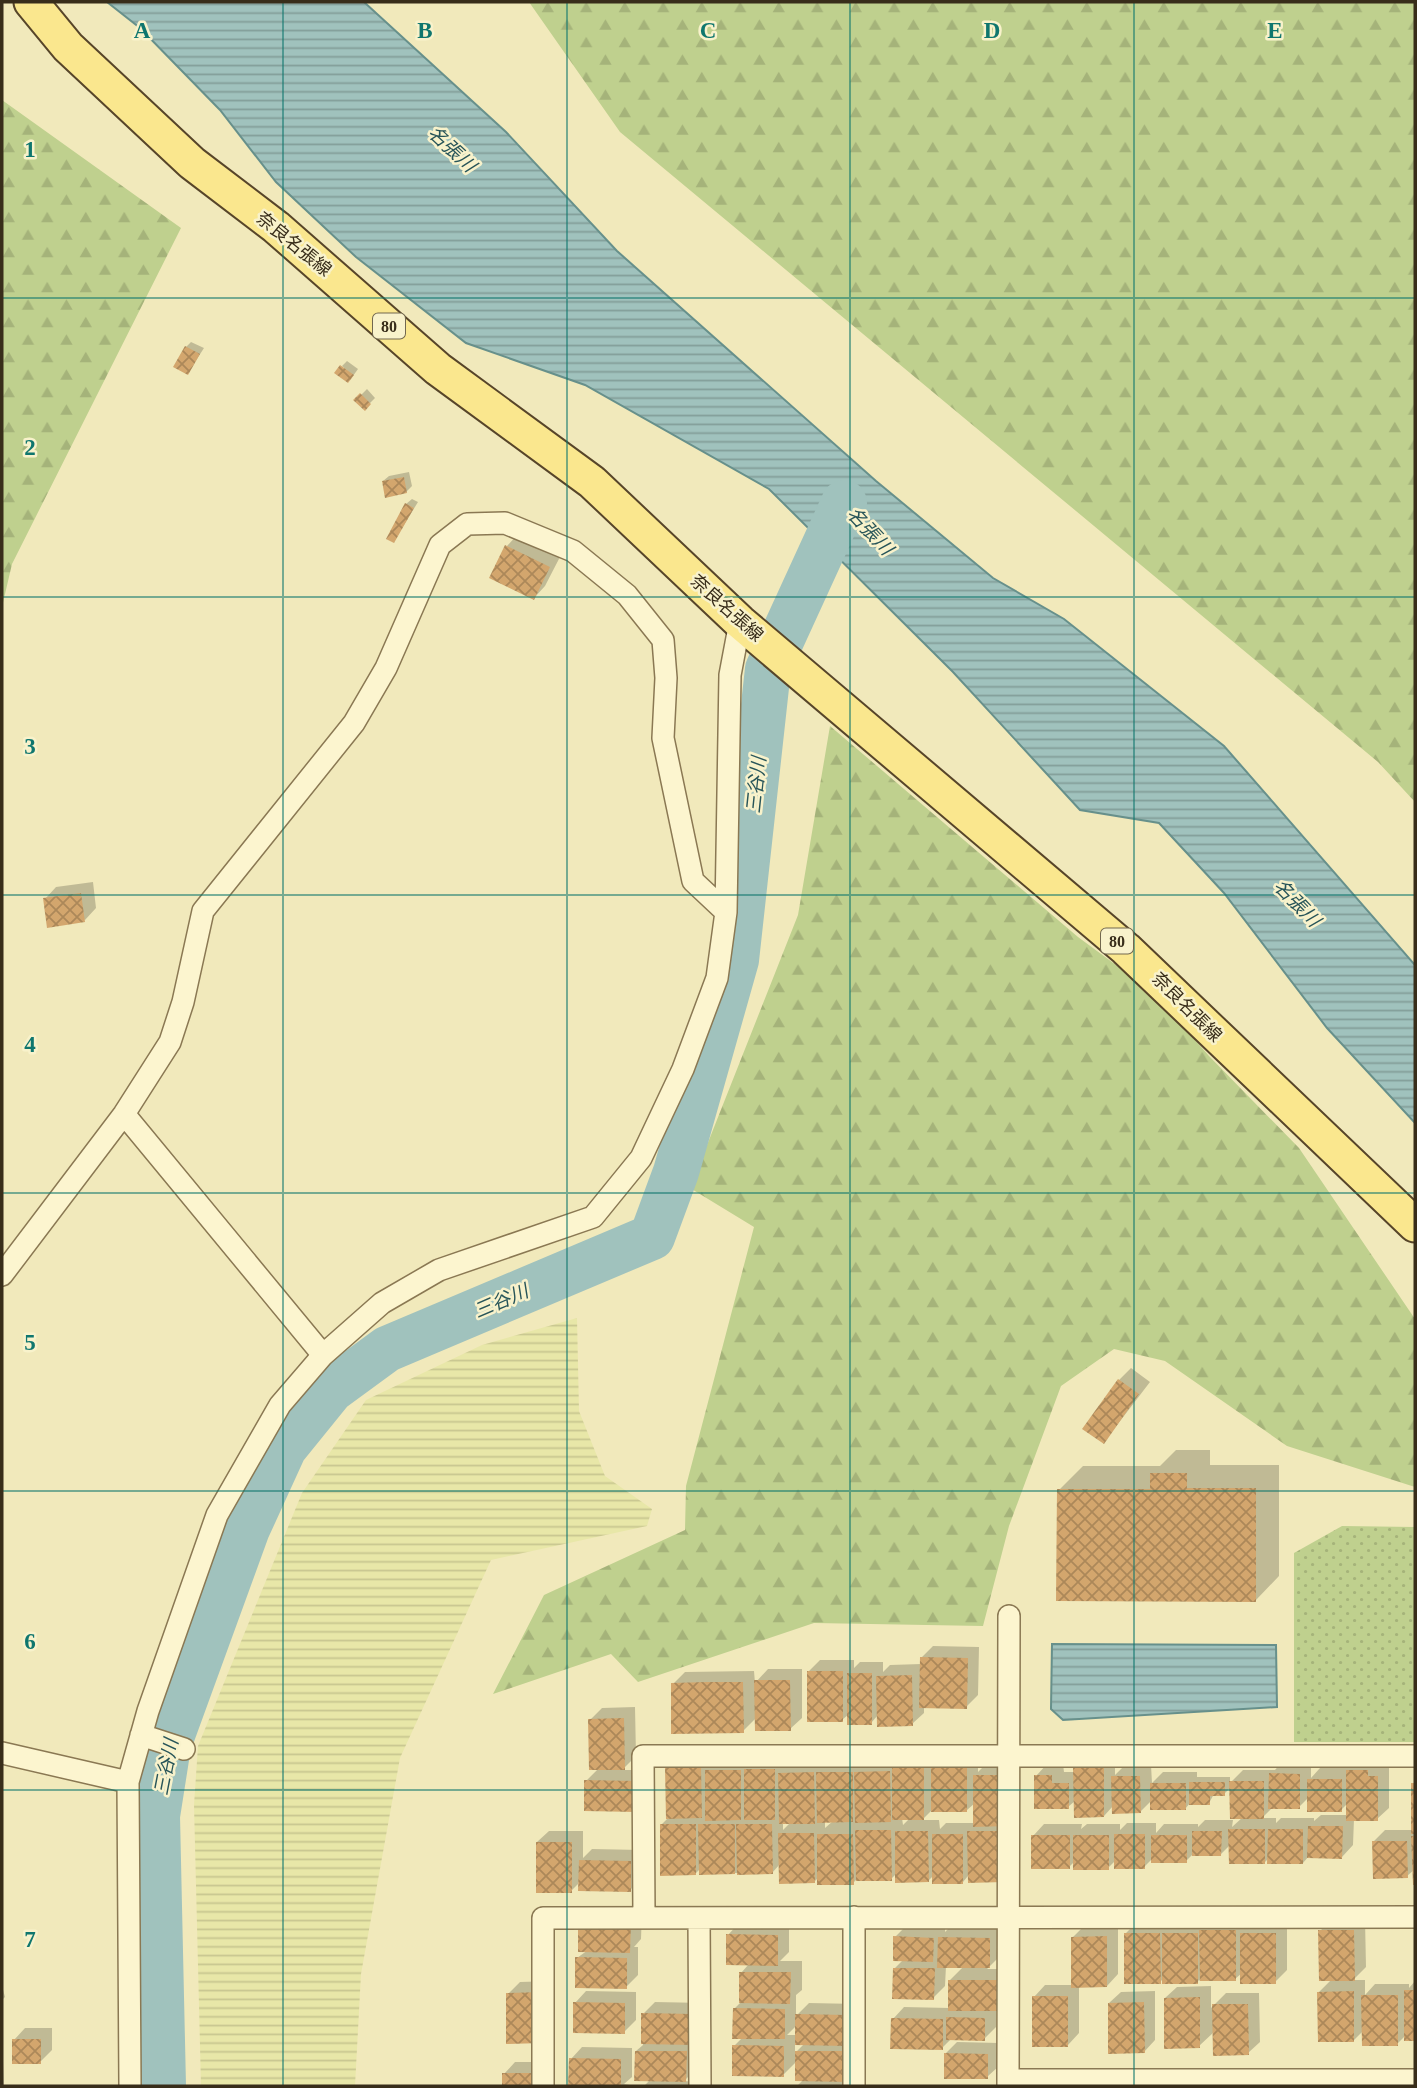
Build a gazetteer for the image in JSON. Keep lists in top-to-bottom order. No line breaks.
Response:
{"streets":{"main road":["奈良名張線","80"]},"water":["名張川","三谷川"],"grid":{"columns":["A","B","C","D","E"],"rows":["1","2","3","4","5","6","7"]}}
